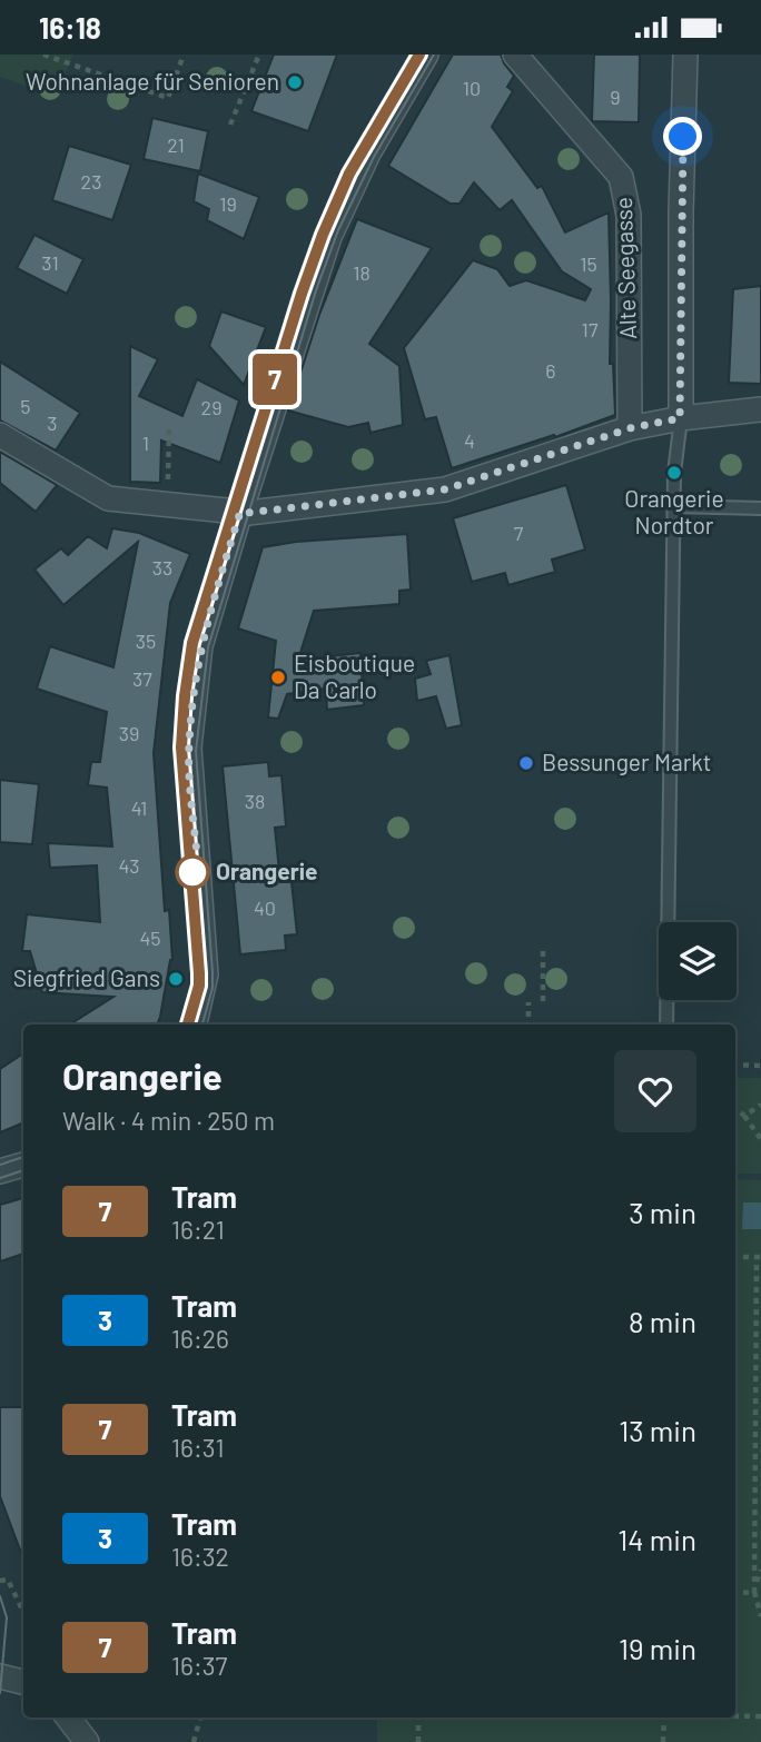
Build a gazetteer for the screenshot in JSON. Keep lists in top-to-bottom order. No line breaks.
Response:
{"streets":{"street":["Alte Seegasse"]},"places":["Wohnanlage für Senioren","Orangerie Nordtor","Eisboutique Da Carlo","Bessunger Markt","Orangerie","Siegfried Gans"],"lines":["tram line 7"],"house_numbers":["10","9","21","23","19","31","15","18","17","6","5","29","3","4","1","7","33","35","37","39","38","41","43","40","45"],"page":{"status":"16:18","on_map":"7","heading":["Orangerie","Walk · 4 min · 250 m"],"list":[{"mark":"7","name":"Tram","note":"16:21","value":"3 min"},{"mark":"3","name":"Tram","note":"16:26","value":"8 min"},{"mark":"7","name":"Tram","note":"16:31","value":"13 min"},{"mark":"3","name":"Tram","note":"16:32","value":"14 min"},{"mark":"7","name":"Tram","note":"16:37","value":"19 min"}]}}
